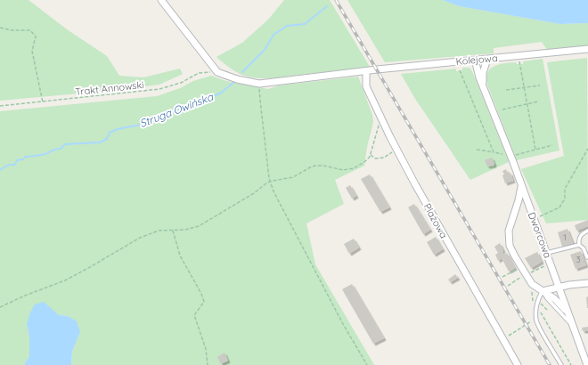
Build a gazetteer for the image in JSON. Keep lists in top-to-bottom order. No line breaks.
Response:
{"streets":{"street":["Kolejowa","Plażowa","Dworcowa"],"path":["Trakt Annowski"]},"crossings":[["Kolejowa","Trakt Annowski"],["Kolejowa","Plażowa"],["Kolejowa","Dworcowa"]],"water":["Struga Owińska"],"house_numbers":["1","3"]}
